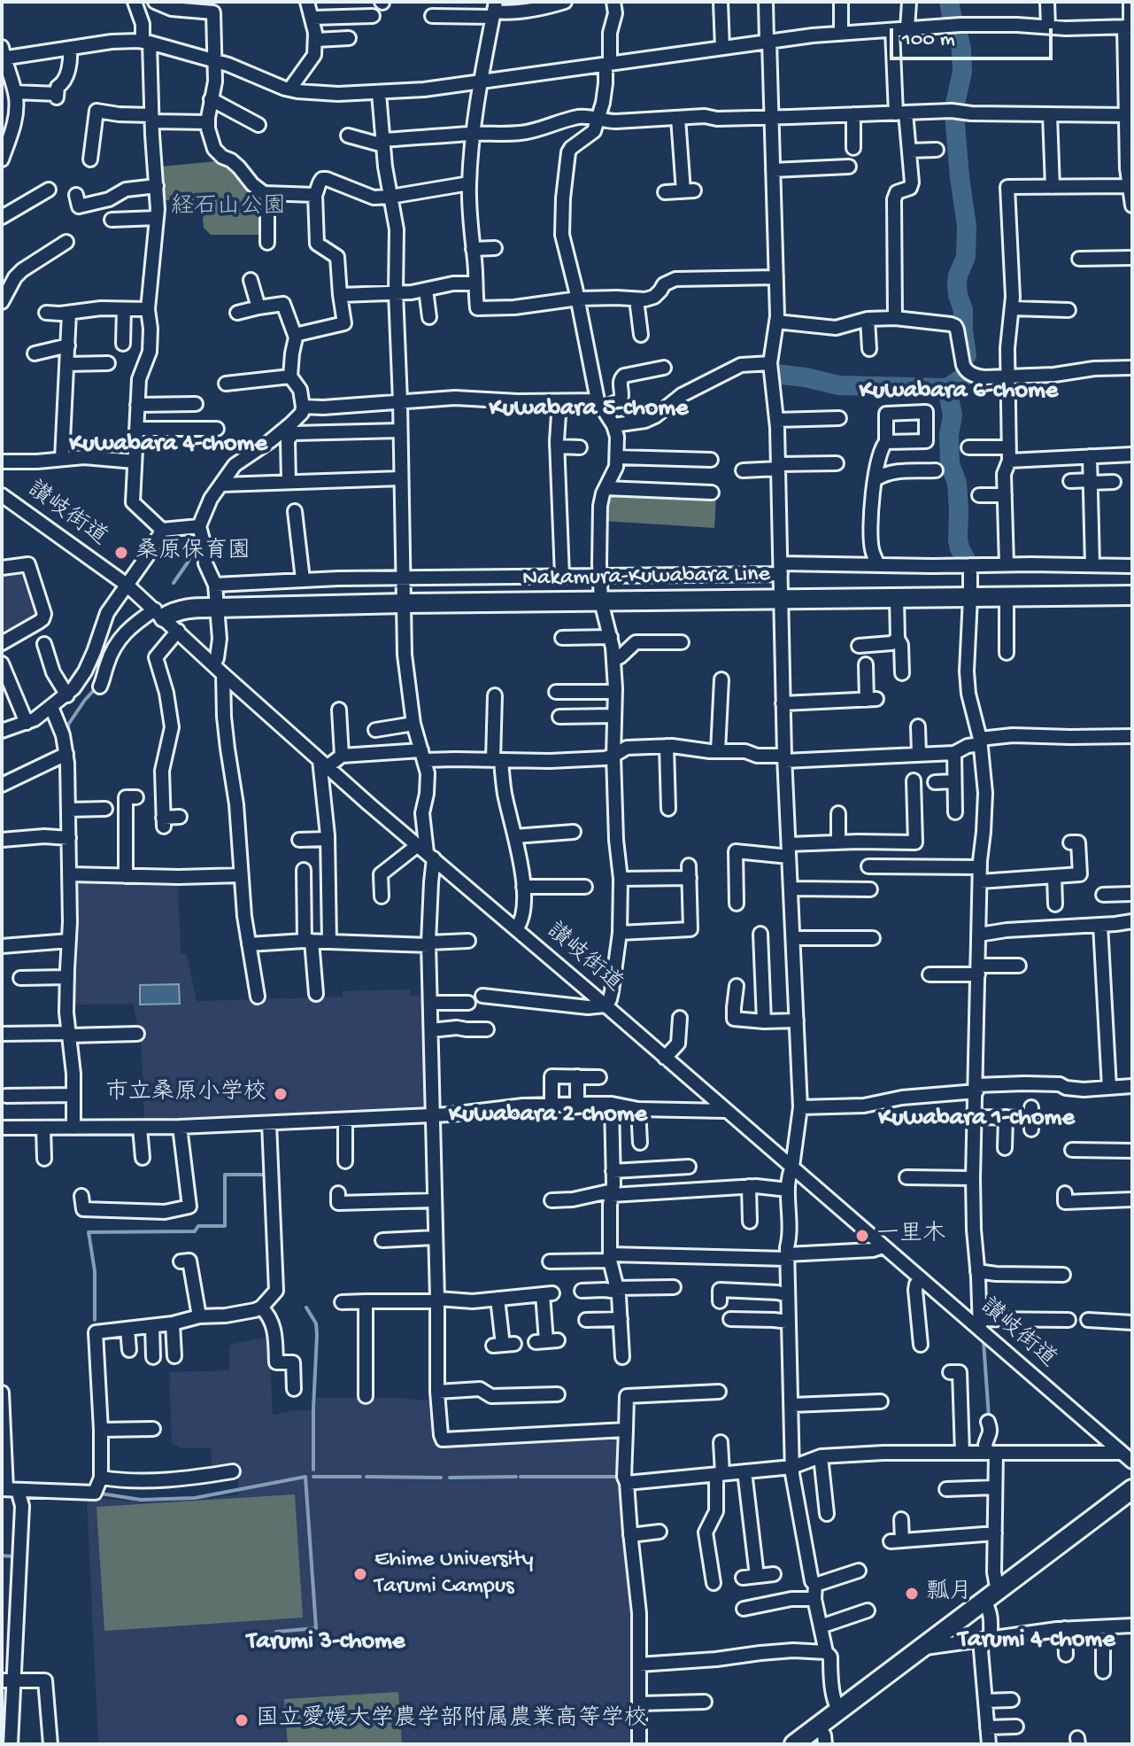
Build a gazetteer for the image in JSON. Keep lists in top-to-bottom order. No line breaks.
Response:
{"streets":{"street":["讃岐街道","Nakamura-Kuwabara Line"]},"crossings":[["讃岐街道","Nakamura-Kuwabara Line"]],"districts":["Kuwabara 6-chome","Kuwabara 5-chome","Kuwabara 4-chome","Kuwabara 2-chome","Kuwabara 1-chome","Tarumi 4-chome","Tarumi 3-chome"],"parks":["経石山公園"],"places":["桑原保育園","市立桑原小学校","一里木","Ehime University Tarumi Campus","瓢月","国立愛媛大学農学部附属農業高等学校"],"scale_bar":"100 m"}
